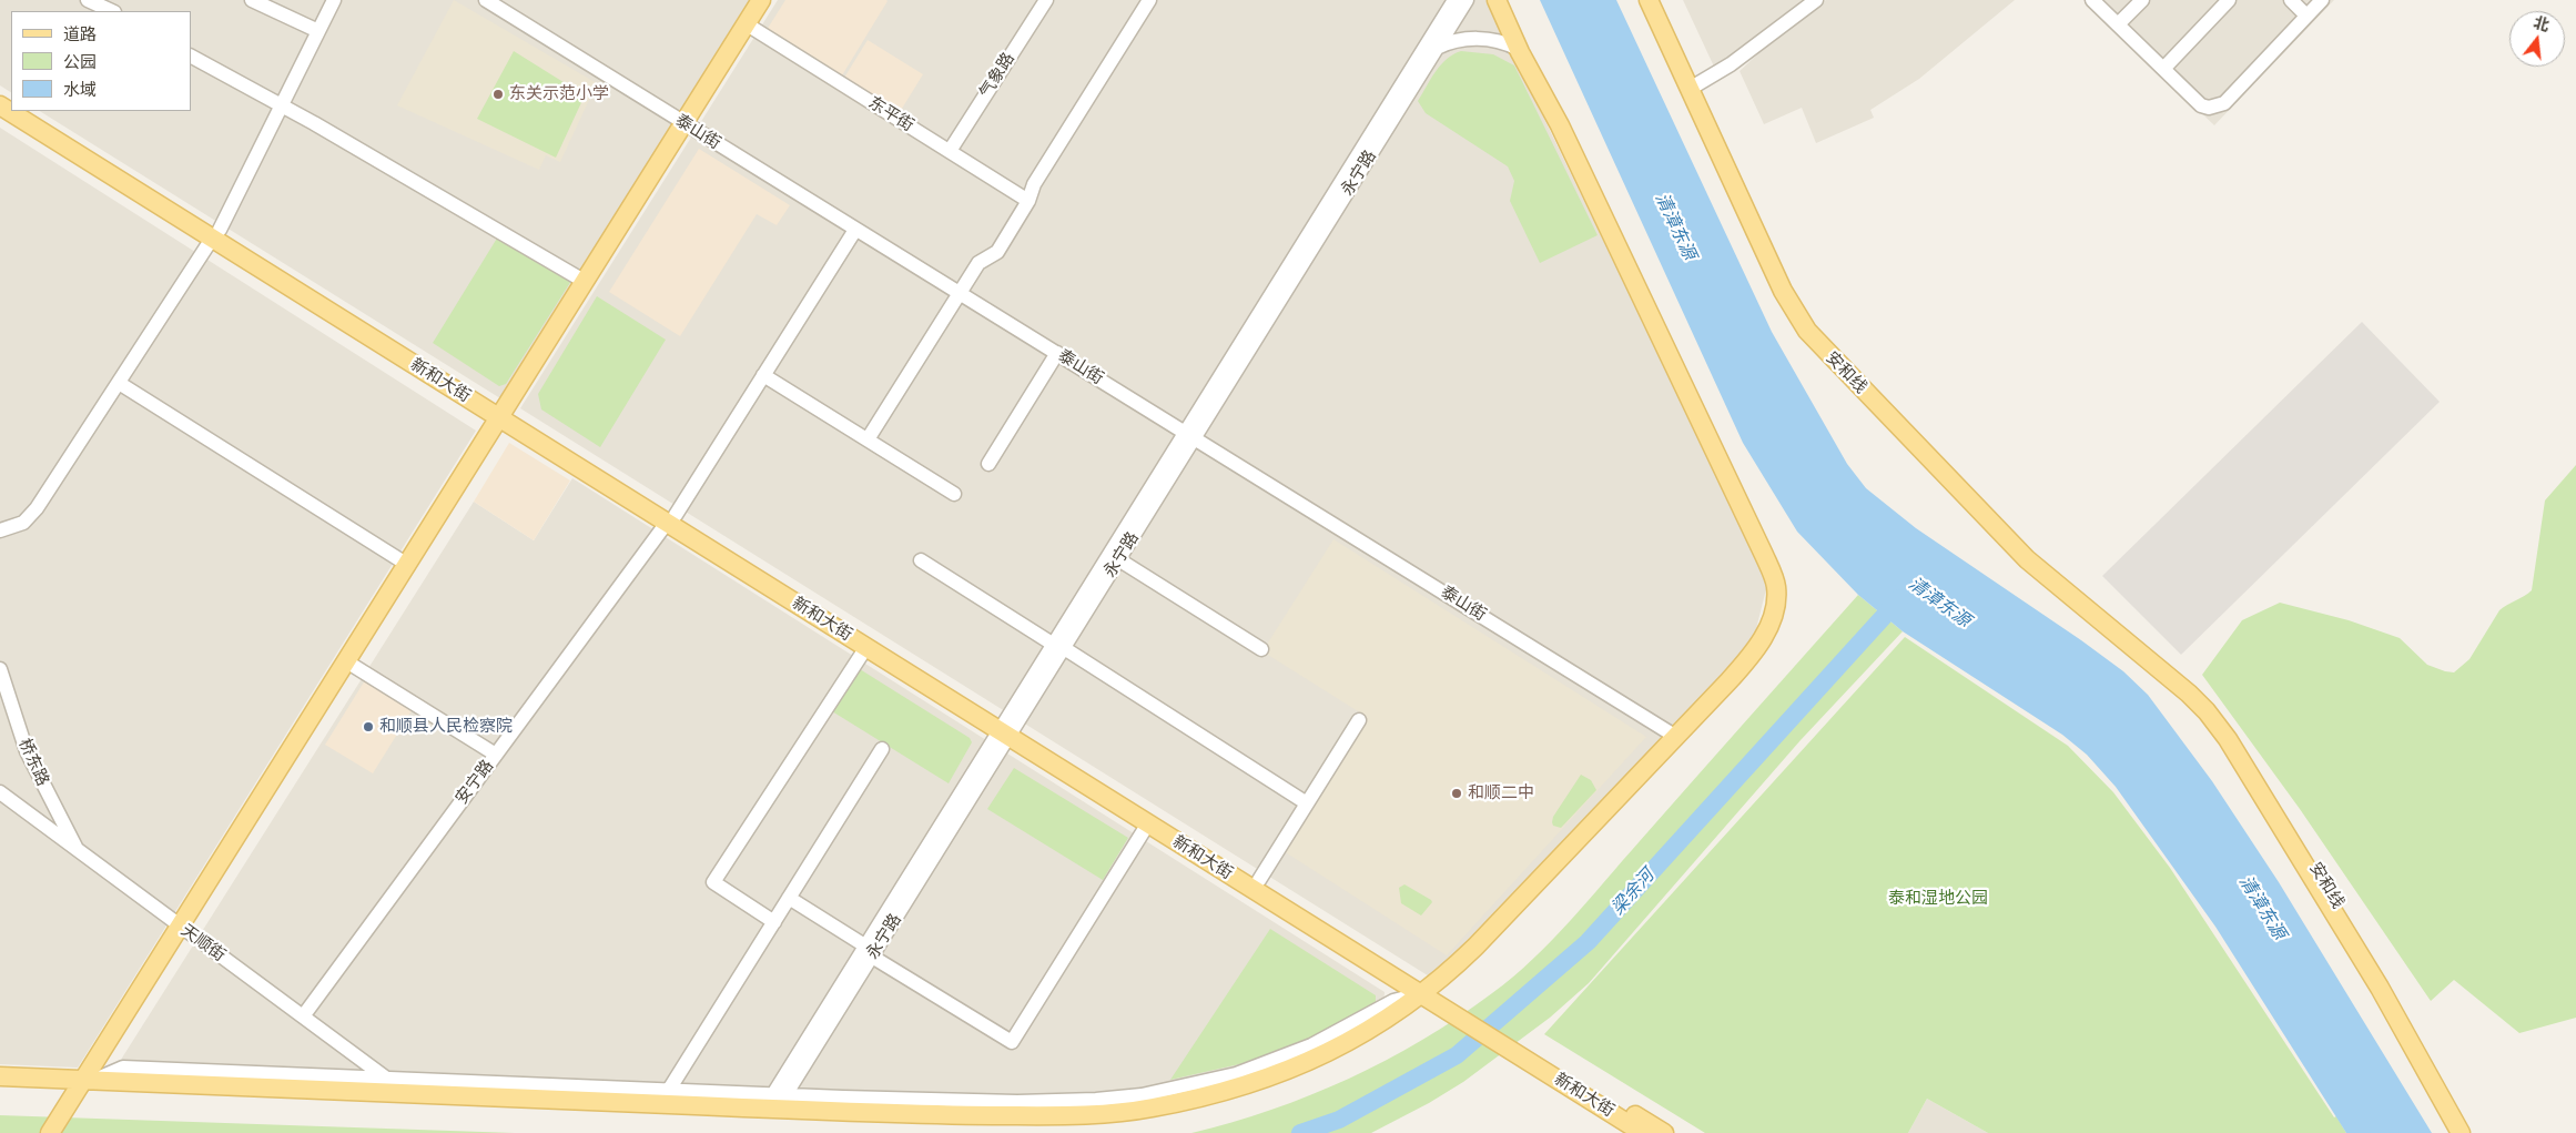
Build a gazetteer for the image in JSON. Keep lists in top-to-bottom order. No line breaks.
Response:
{"streets":{"main road":["安和线","新和大街"],"street":["气象路","东平街","泰山街","永宁路","桥东路","安宁路","天顺街"]},"crossings":[["气象路","东平街"],["泰山街","永宁路"],["泰山街","安宁路"],["永宁路","新和大街"],["新和大街","安宁路"],["桥东路","天顺街"],["安宁路","天顺街"]],"water":["清漳东源","梁余河"],"parks":["泰和湿地公园"],"places":["东关示范小学","和顺县人民检察院","和顺二中"],"legend":["道路","公园","水域"],"north":"top"}
